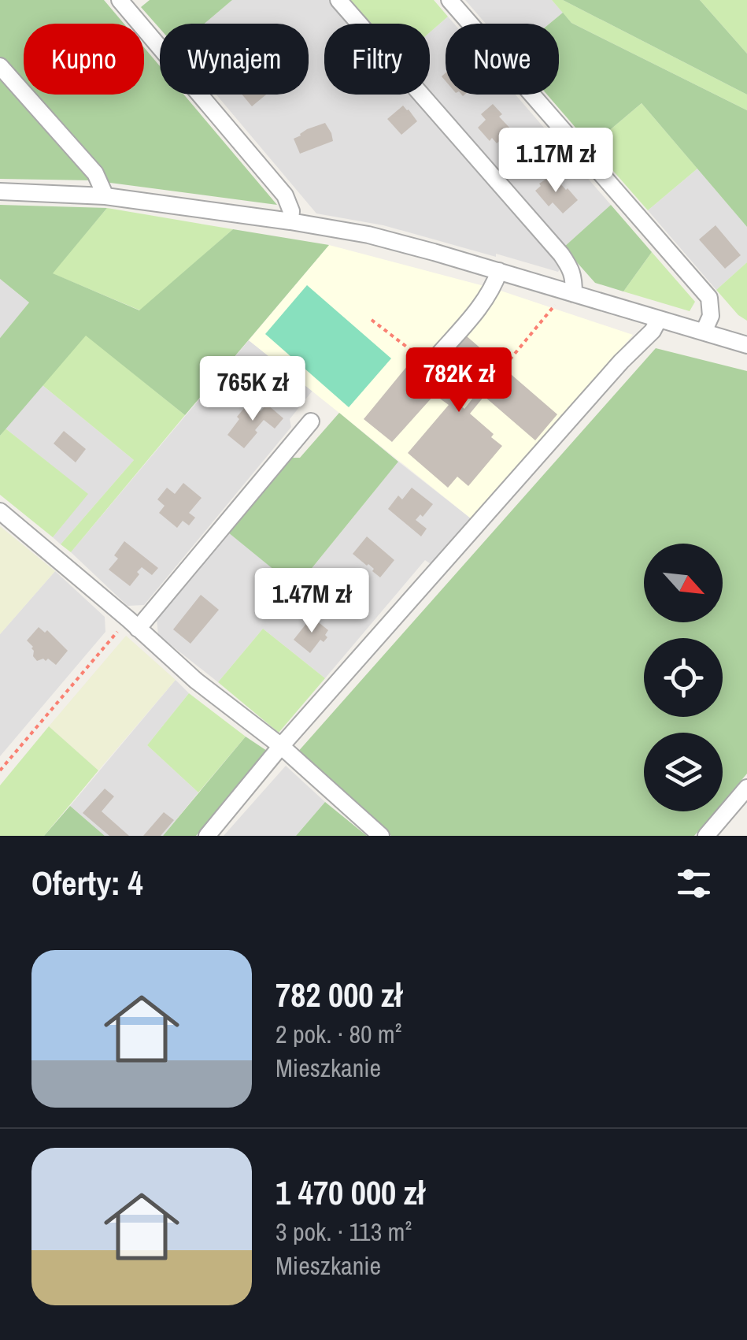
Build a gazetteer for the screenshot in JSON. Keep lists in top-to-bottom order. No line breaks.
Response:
{"north":"bottom right","page":{"chip":["Kupno","Wynajem","Filtry","Nowe"],"price":["1.17M zł","782K zł","765K zł","1.47M zł"],"heading":"Oferty: 4","list":[{"name":"782 000 zł","note":"2 pok. · 80 m² · Mieszkanie"},{"name":"1 470 000 zł","note":"3 pok. · 113 m² · Mieszkanie"}]}}
